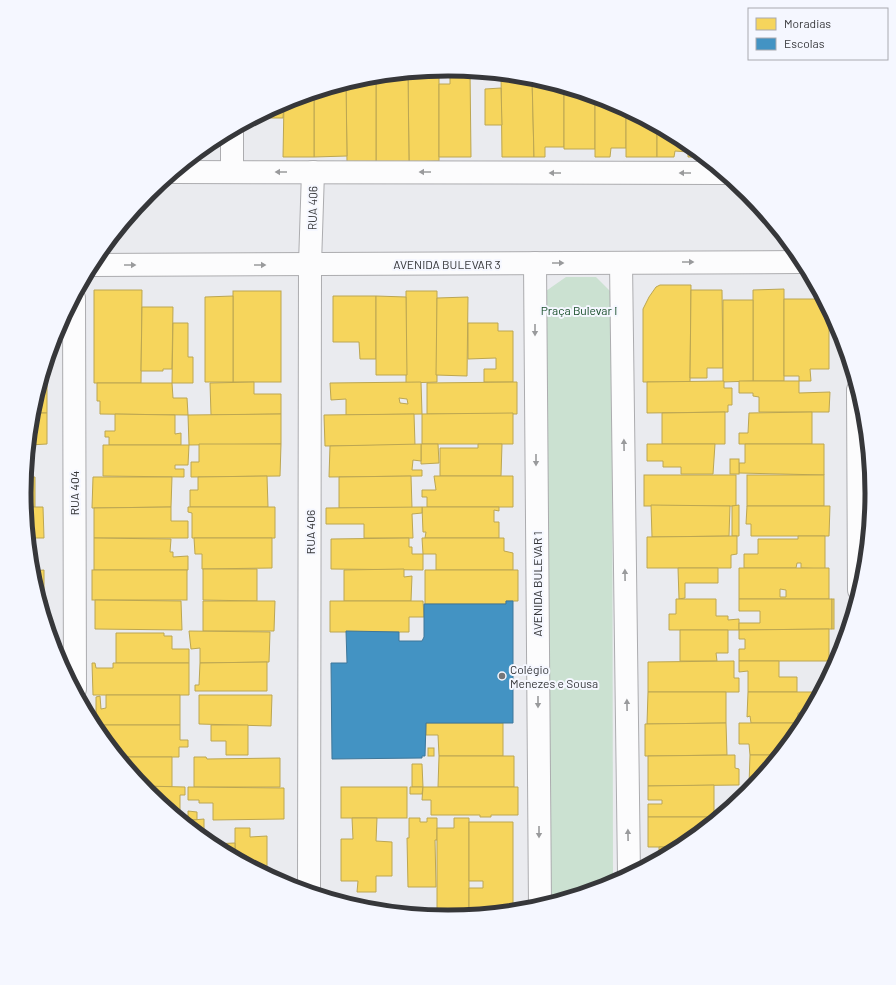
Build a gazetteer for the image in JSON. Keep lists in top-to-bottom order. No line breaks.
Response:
{"streets":{"street":["RUA 406","AVENIDA BULEVAR 3","RUA 404","AVENIDA BULEVAR 1"]},"crossings":[["RUA 406","AVENIDA BULEVAR 3"],["AVENIDA BULEVAR 3","AVENIDA BULEVAR 1"]],"parks":["Praça Bulevar I"],"places":["Colégio Menezes e Sousa"],"legend":["Moradias","Escolas"]}
